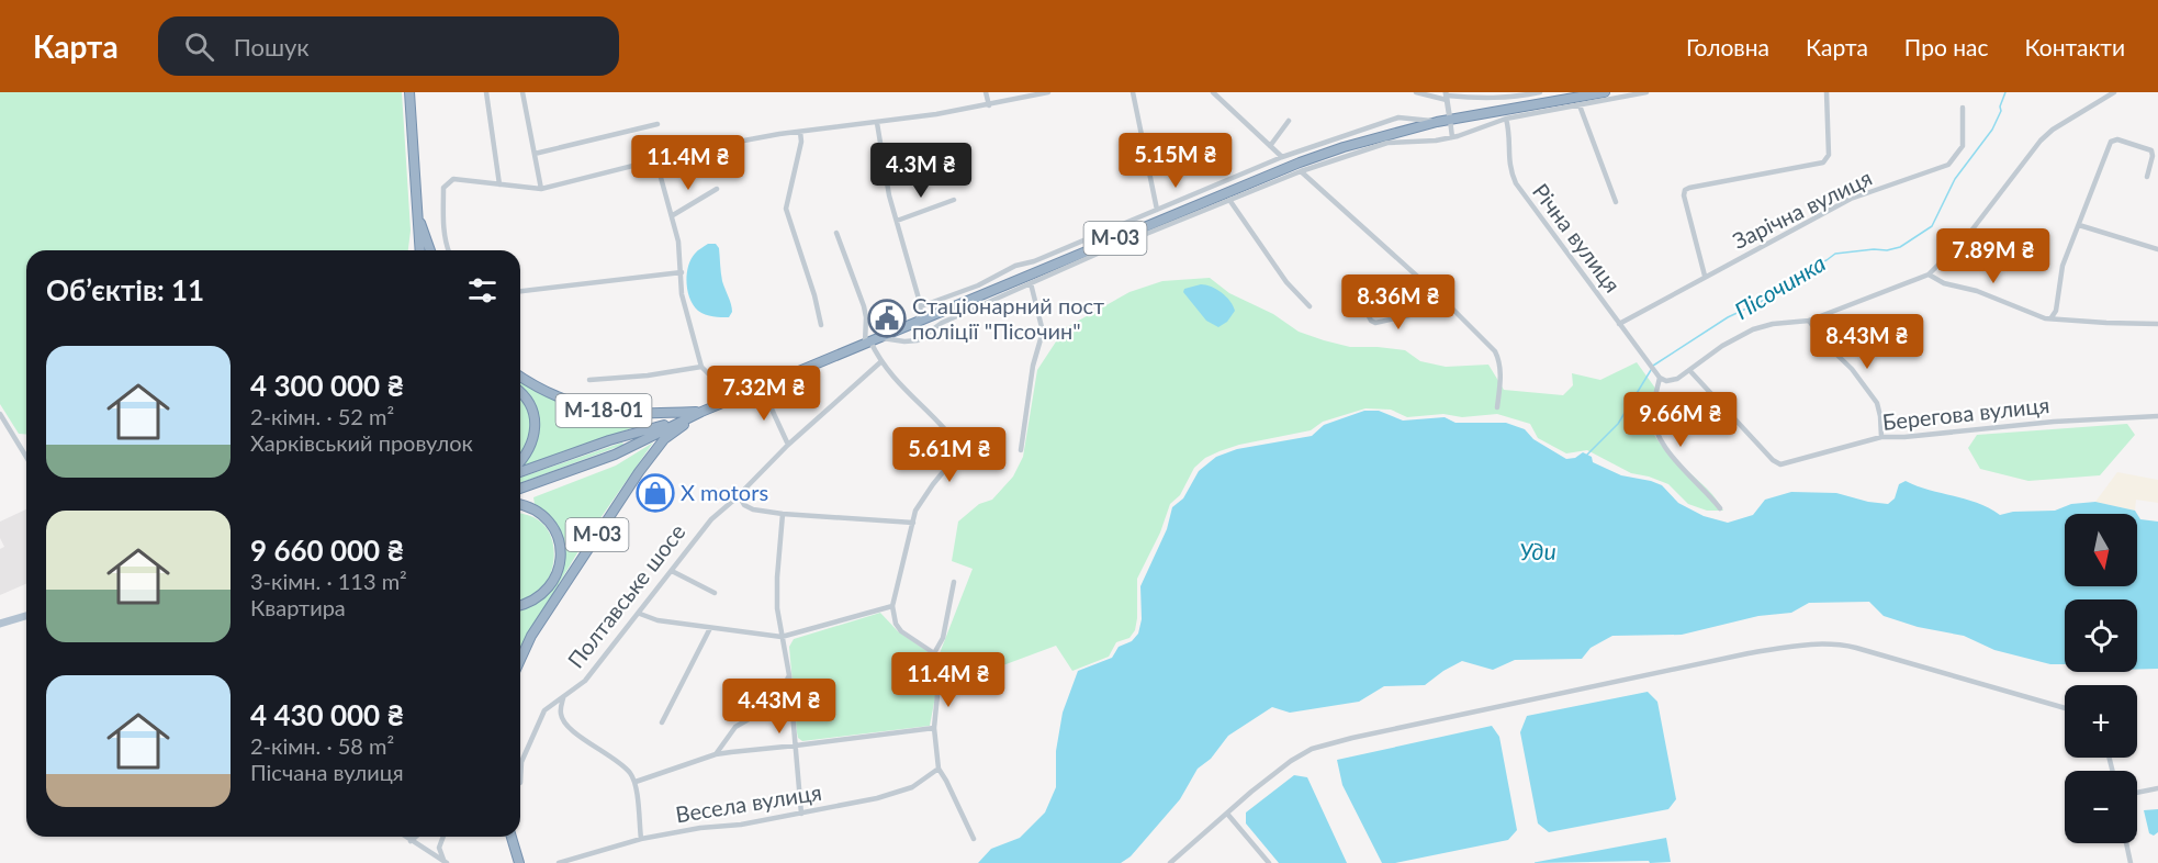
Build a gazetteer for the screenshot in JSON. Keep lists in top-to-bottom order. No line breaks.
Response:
{"streets":{"highway":["М-03","М-18-01"],"street":["Зарічна вулиця","Річна вулиця","Берегова вулиця","Полтавське шосе","Весела вулиця"]},"crossings":[["Зарічна вулиця","Річна вулиця"],["М-03","М-18-01"]],"water":["Пісочинка","Уди"],"places":{"public building":["Стаціонарний пост поліції \"Пісочин\""],"shop":["Х motors"]},"north":"bottom","page":{"header":"Карта","search":"Пошук","nav":["Головна","Карта","Про нас","Контакти"],"price":["5.15M ₴","11.4M ₴","4.3M ₴","7.89M ₴","8.36M ₴","8.43M ₴","7.32M ₴","9.66M ₴","5.61M ₴","11.4M ₴","4.43M ₴"],"heading":"Об’єктів: 11","list":[{"name":"4 300 000 ₴","note":"2-кімн. · 52 m² · Харківський провулок"},{"name":"9 660 000 ₴","note":"3-кімн. · 113 m² · Квартира"},{"name":"4 430 000 ₴","note":"2-кімн. · 58 m² · Пісчана вулиця"}],"map_buttons":["+","−"]}}
